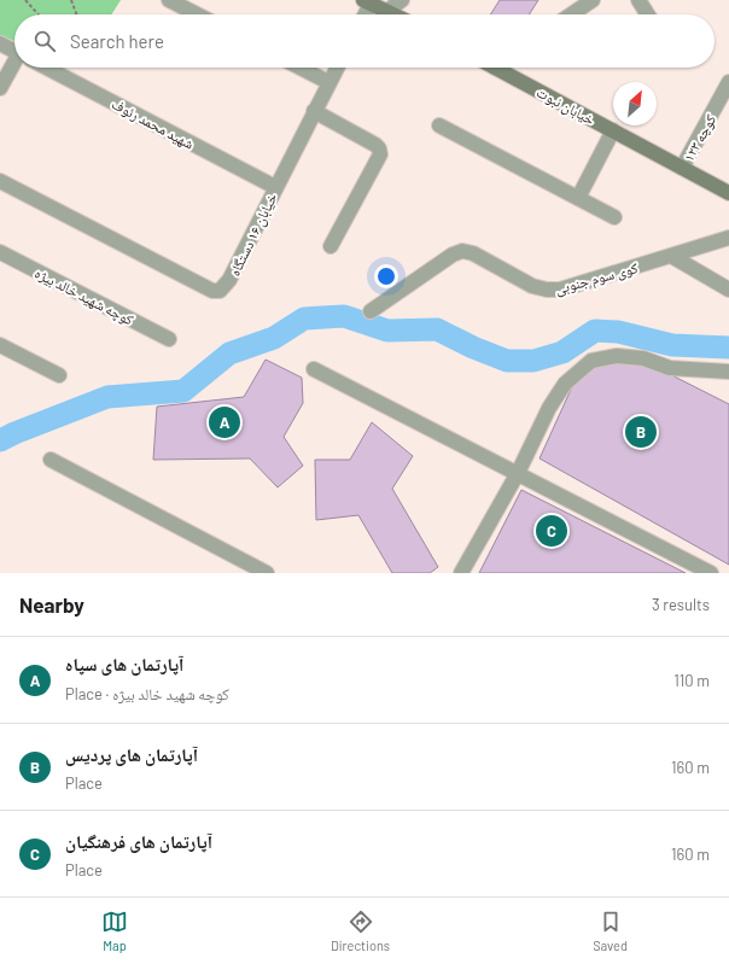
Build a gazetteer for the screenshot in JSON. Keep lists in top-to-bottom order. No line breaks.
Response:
{"streets":{"main road":["خیابان نبوت"],"street":["شهید محمد رئوف","کوچه ۱۲۳","خیابان ۱۶ دستگاه","کوی سوم جنوبی","کوچه شهید خالد بیژه"]},"crossings":[["خیابان نبوت","کوچه ۱۲۳"],["شهید محمد رئوف","خیابان ۱۶ دستگاه"]],"north":"top right","page":{"search":"Search here","pins":["A","B","C"],"heading":["Nearby","3 results"],"list":[{"mark":"A","name":"آپارتمان های سپاه","note":"Place · کوچه شهید خالد بیژه","value":"110 m"},{"mark":"B","name":"آپارتمان های پردیس","note":"Place","value":"160 m"},{"mark":"C","name":"آپارتمان های فرهنگیان","note":"Place","value":"160 m"}],"nav":["Map","Directions","Saved"]}}
